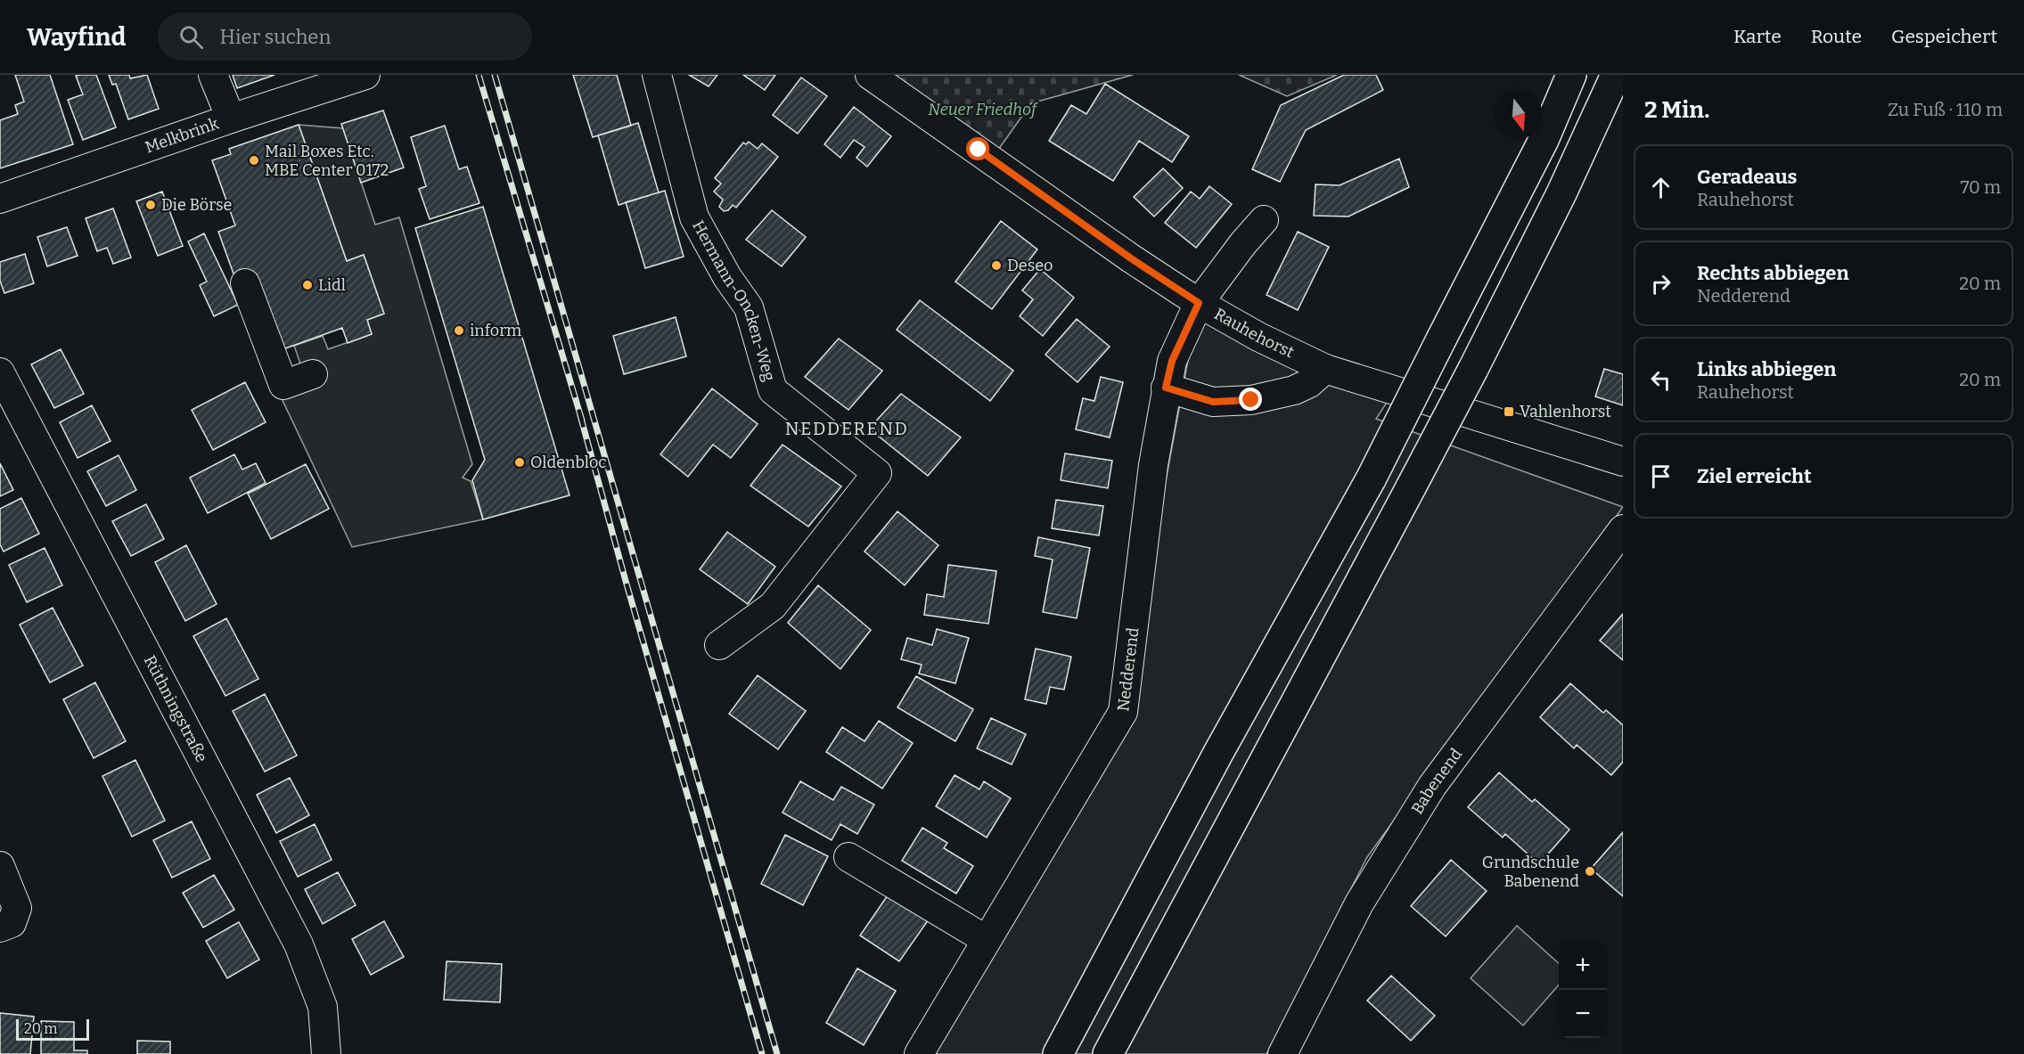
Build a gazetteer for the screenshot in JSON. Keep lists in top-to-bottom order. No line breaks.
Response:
{"streets":{"street":["Melkbrink","Hermann-Oncken-Weg","Rauhehorst","Nedderend","Rüthningstraße","Babenend"]},"crossings":[["Rauhehorst","Nedderend"]],"districts":["NEDDEREND"],"parks":["Neuer Friedhof"],"places":{"other":["Mail Boxes Etc. MBE Center 0172","Die Börse","Deseo","Lidl","inform","Oldenbloc","Grundschule Babenend"],"transit":["Vahlenhorst"]},"scale_bar":"20 m","north":"bottom","page":{"header":"Wayfind","search":"Hier suchen","nav":["Karte","Route","Gespeichert"],"heading":["2 Min.","Zu Fuß · 110 m"],"list":[["Geradeaus","Rauhehorst","70 m"],["Rechts abbiegen","Nedderend","20 m"],["Links abbiegen","Rauhehorst","20 m"],"Ziel erreicht"],"map_buttons":["+","−"],"scale":"20 m"}}
